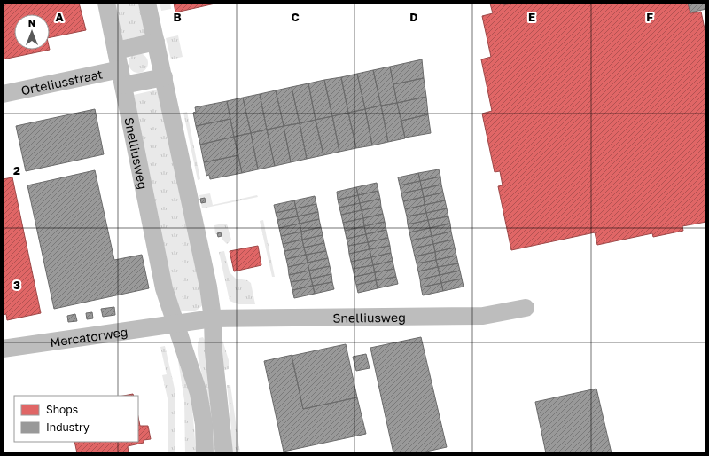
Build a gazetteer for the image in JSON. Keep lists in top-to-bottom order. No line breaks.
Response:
{"streets":{"street":["Orteliusstraat","Snelliusweg","Mercatorweg"]},"crossings":[["Orteliusstraat","Snelliusweg"],["Snelliusweg","Mercatorweg"]],"legend":["Shops","Industry"],"north":"top","grid":{"columns":["A","B","C","D","E","F"],"rows":["2","3"]}}
